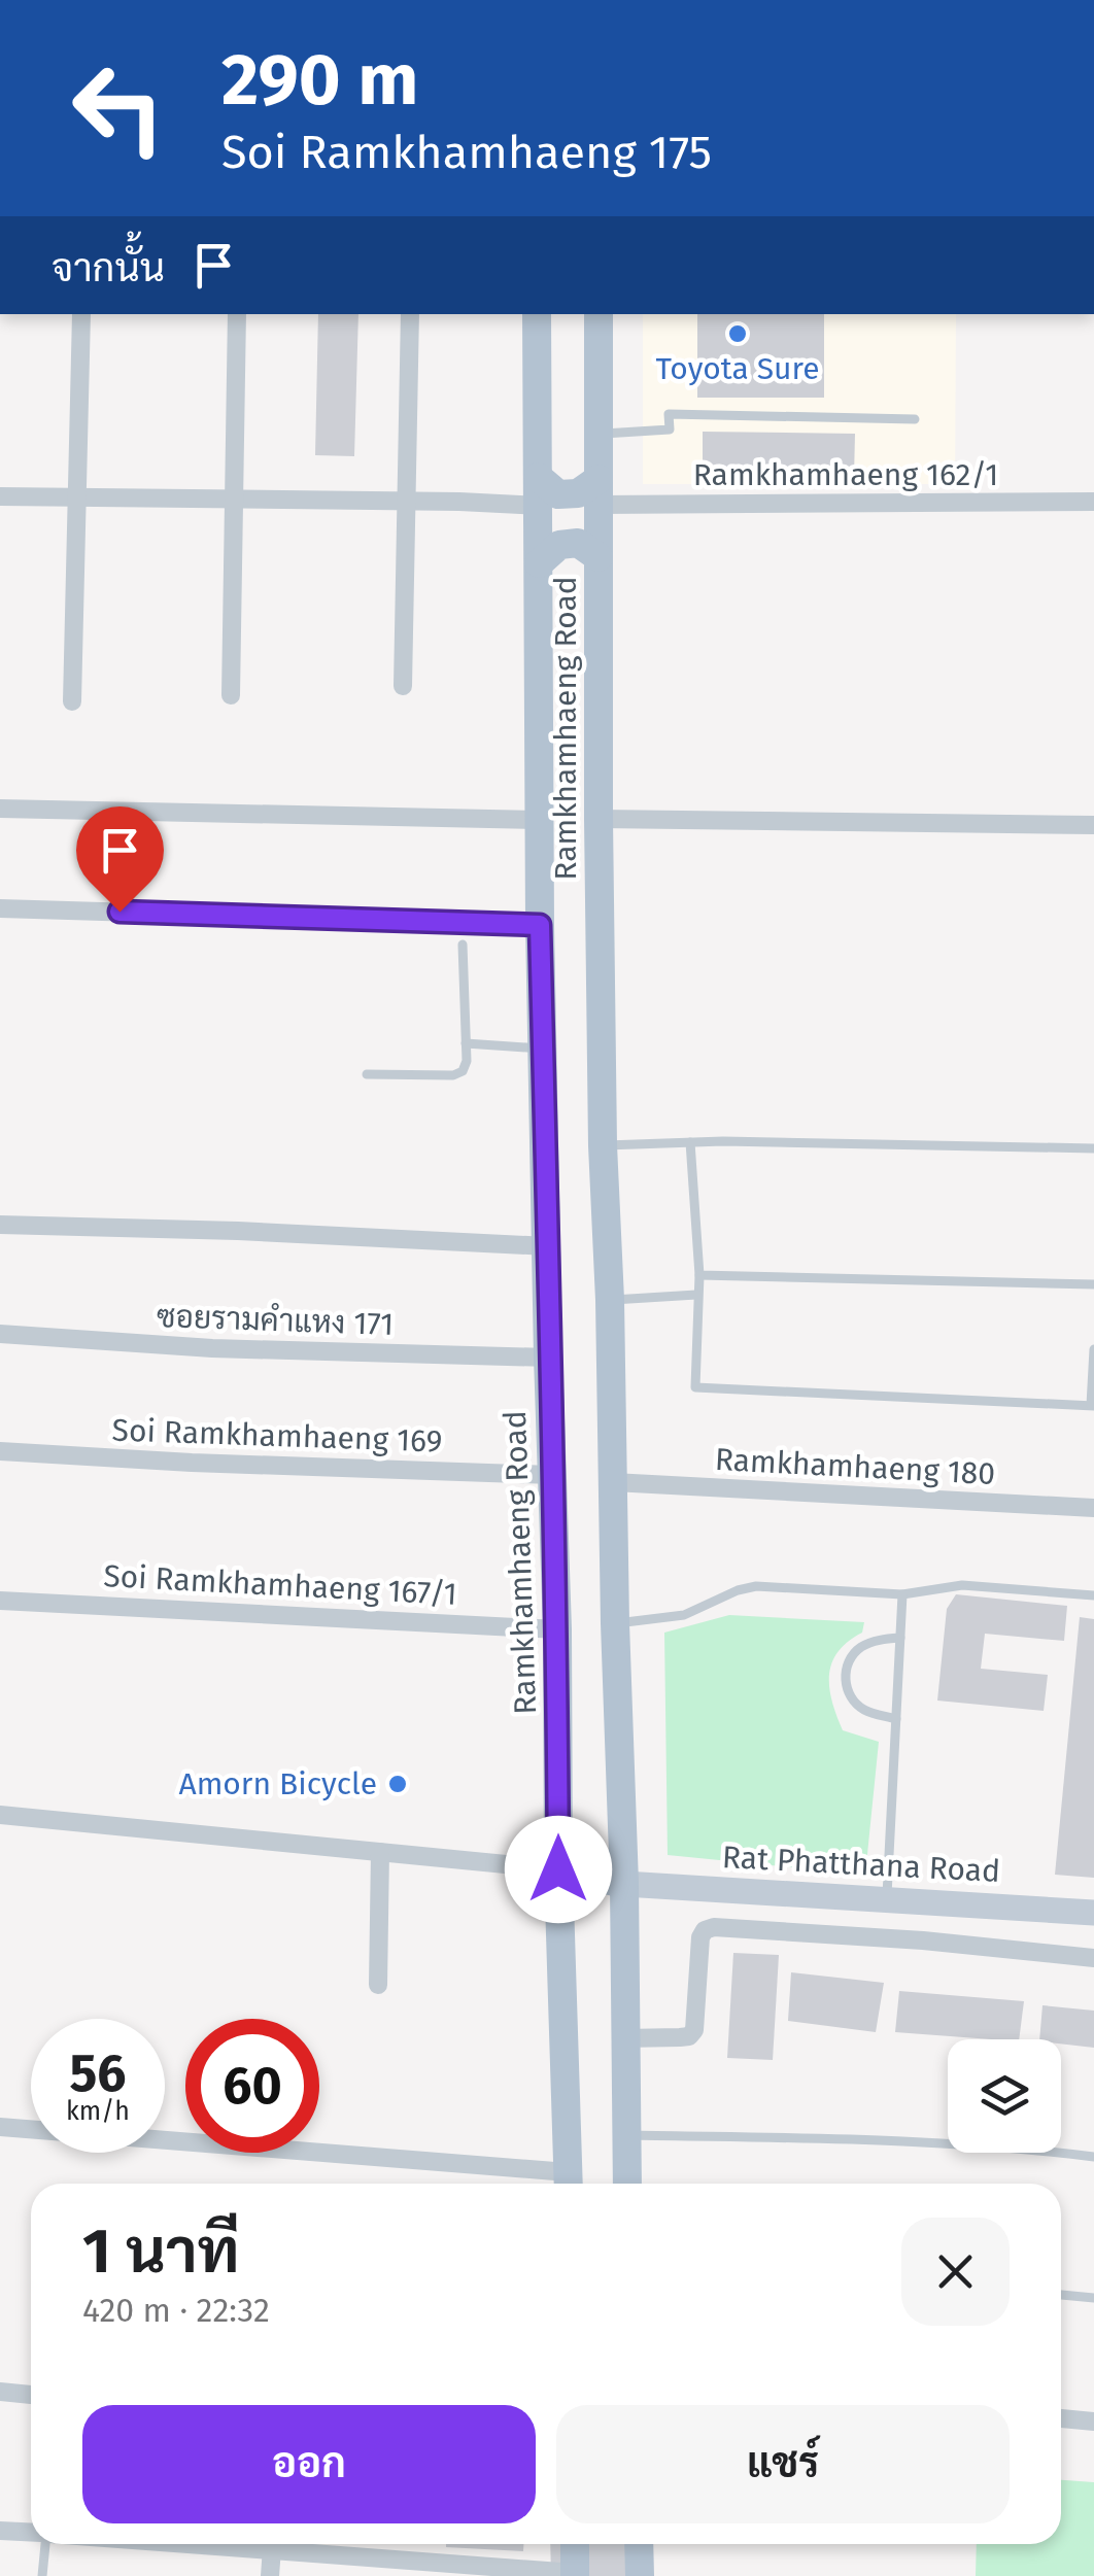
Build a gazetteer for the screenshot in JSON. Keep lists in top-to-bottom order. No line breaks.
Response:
{"streets":{"main road":["Ramkhamhaeng Road"],"street":["Ramkhamhaeng 162/1","ซอยรามคำแหง 171","Soi Ramkhamhaeng 169","Ramkhamhaeng 180","Soi Ramkhamhaeng 167/1","Rat Phatthana Road"]},"crossings":[["Ramkhamhaeng 162/1","Ramkhamhaeng Road"],["Ramkhamhaeng Road","ซอยรามคำแหง 171"],["Ramkhamhaeng Road","Soi Ramkhamhaeng 169"],["Ramkhamhaeng Road","Ramkhamhaeng 180"],["Ramkhamhaeng Road","Soi Ramkhamhaeng 167/1"],["Ramkhamhaeng Road","Rat Phatthana Road"]],"places":["Toyota Sure","Amorn Bicycle"],"page":{"turn":["290 m","Soi Ramkhamhaeng 175"],"then":"จากนั้น","speed":"56 km/h","limit":"60","heading":["1 นาที","420 m · 22:32"],"buttons":["ออก","แชร์"]}}
